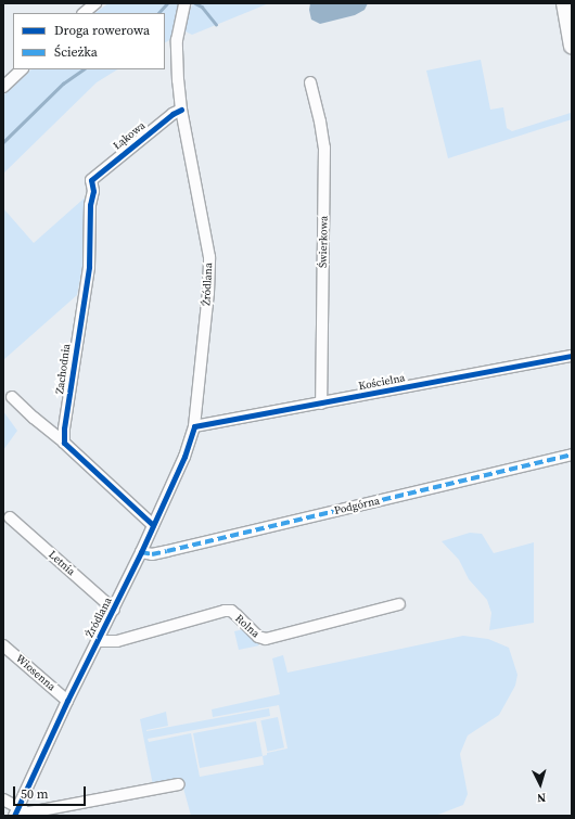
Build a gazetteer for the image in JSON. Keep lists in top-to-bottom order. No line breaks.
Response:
{"streets":{"street":["Łąkowa","Świerkowa","Źródlana","Zachodnia","Kościelna","Podgórna","Letnia","Rolna","Wiosenna"]},"crossings":[["Łąkowa","Źródlana"],["Łąkowa","Zachodnia"],["Świerkowa","Kościelna"],["Źródlana","Kościelna"],["Źródlana","Podgórna"],["Źródlana","Letnia"],["Źródlana","Rolna"],["Źródlana","Wiosenna"]],"legend":["Droga rowerowa","Ścieżka"],"scale_bar":"50 m","north":"bottom"}
